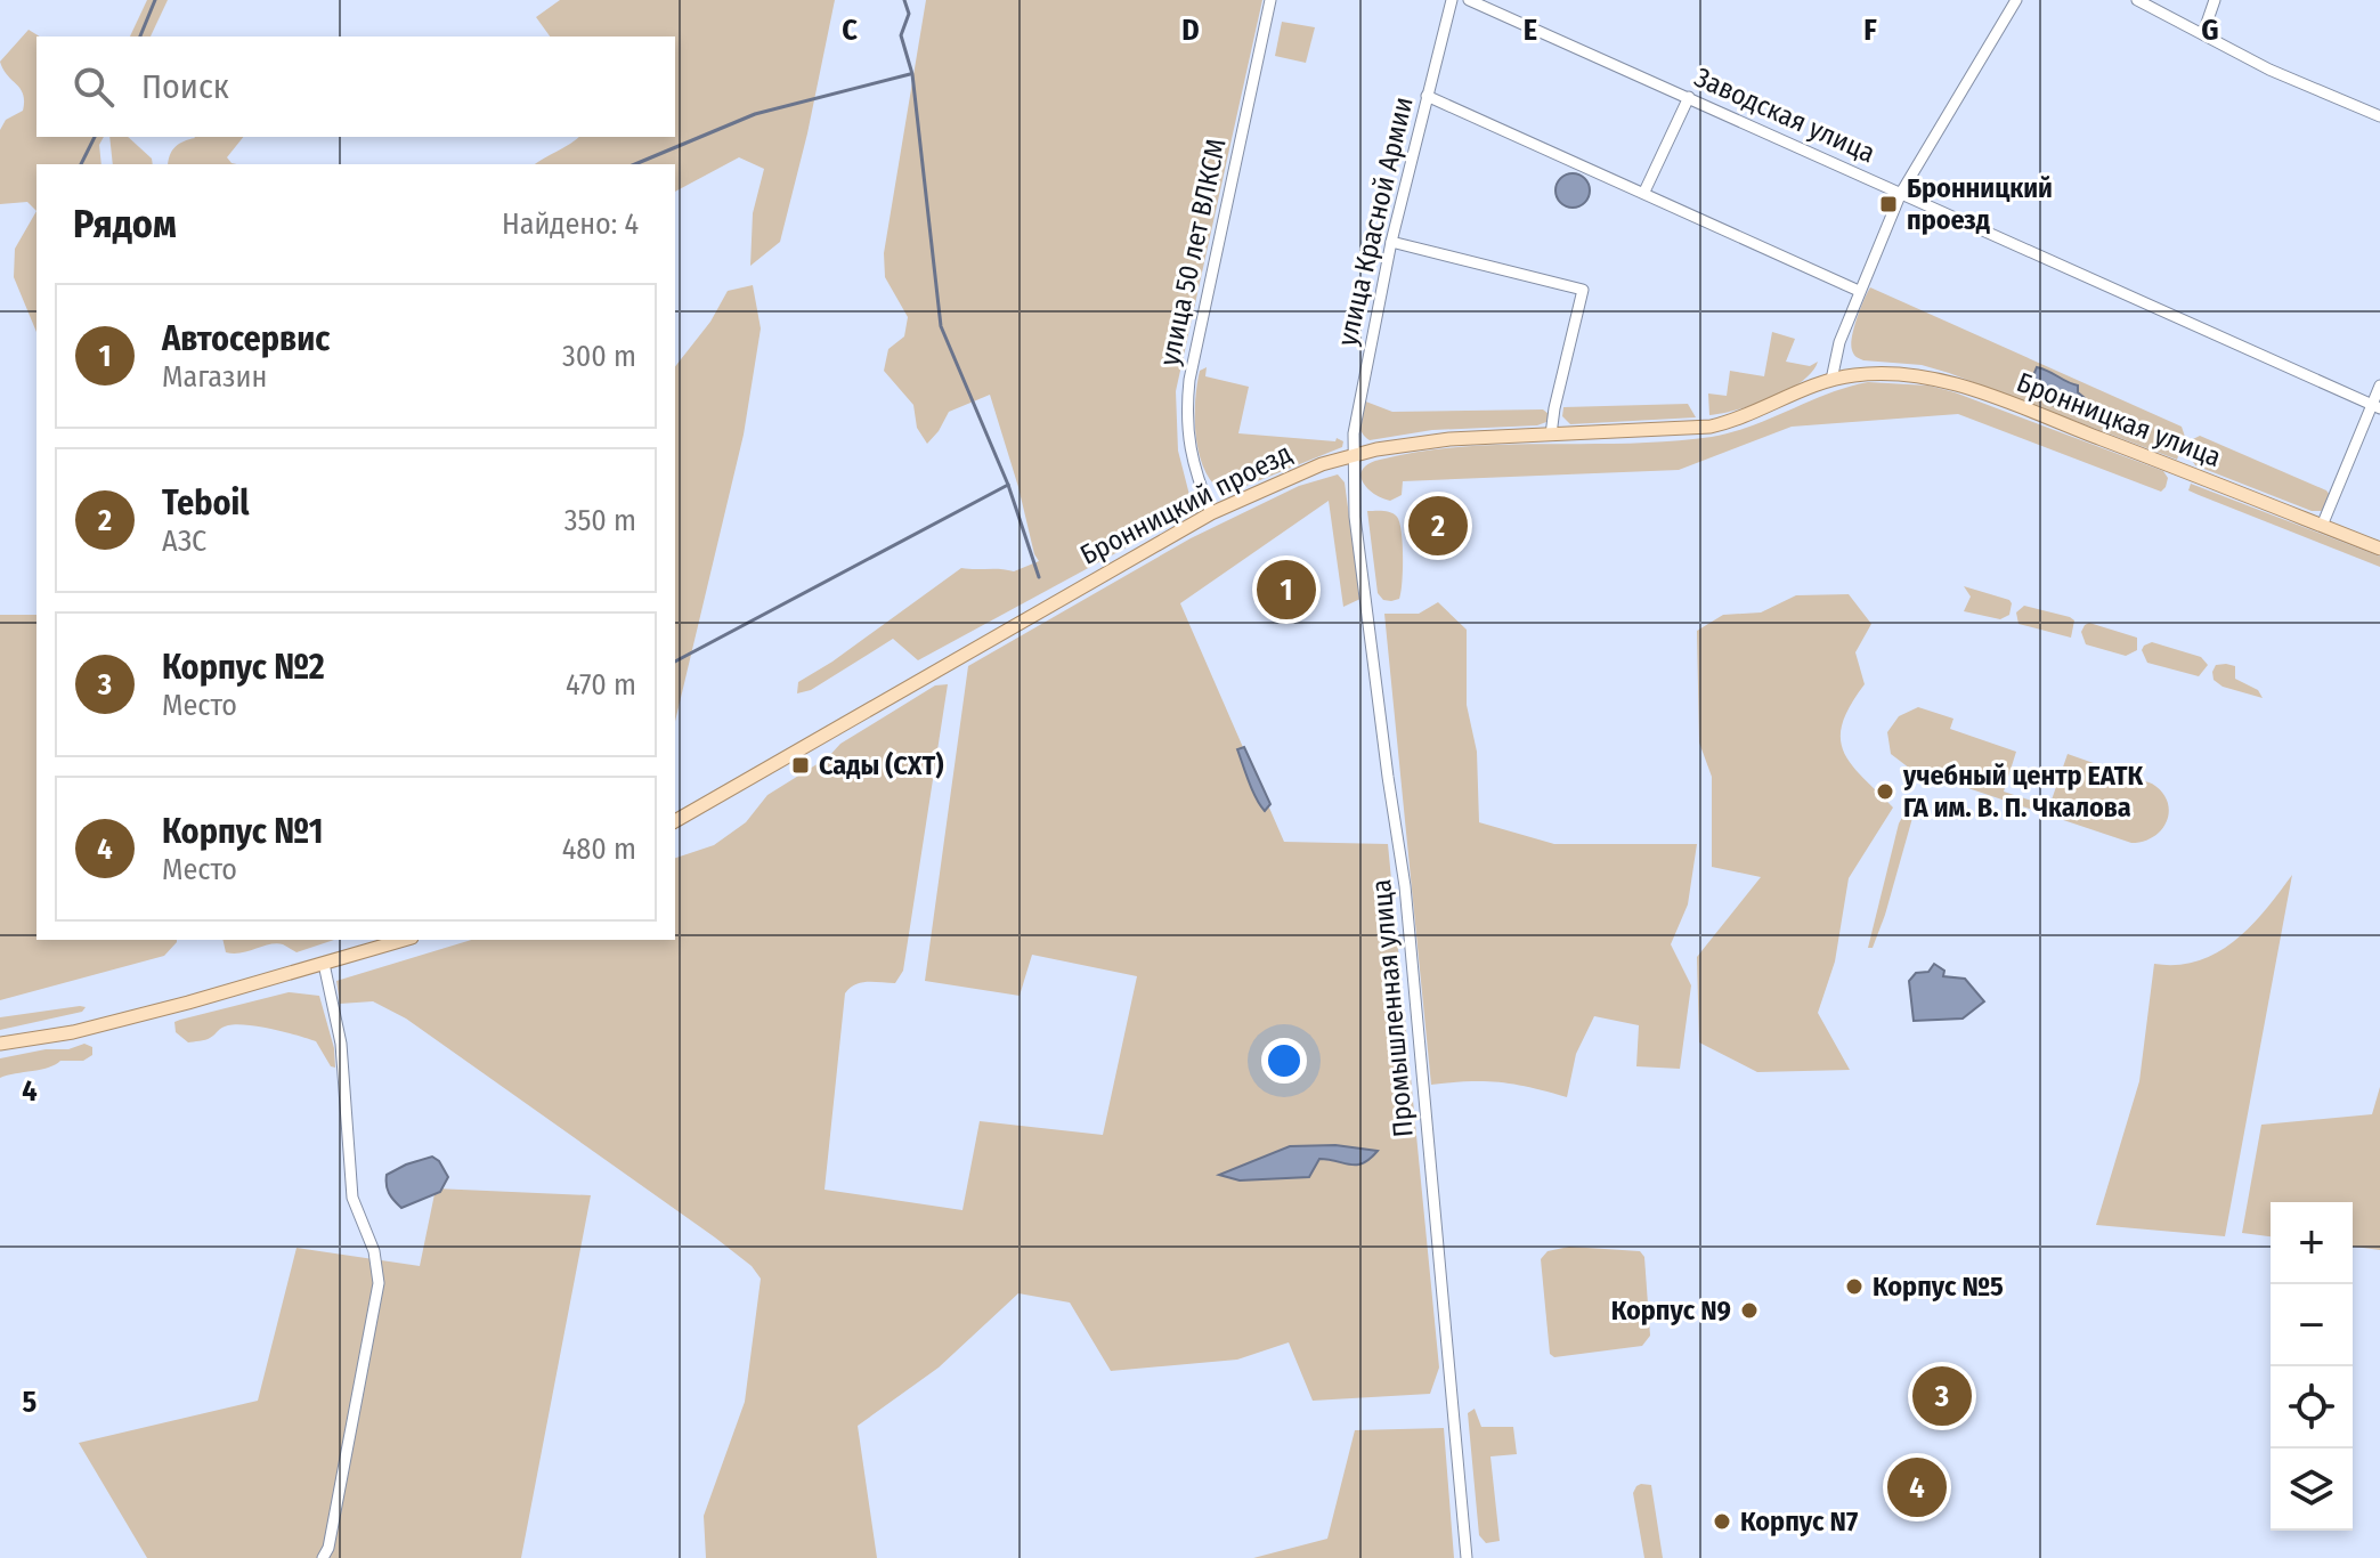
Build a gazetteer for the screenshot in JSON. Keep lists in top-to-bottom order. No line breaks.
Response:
{"streets":{"main road":["Бронницкая улица","Бронницкий проезд"],"street":["Заводская улица","улица Красной Армии","улица 50 лет ВЛКСМ","Промышленная улица"]},"crossings":[["улица Красной Армии","Бронницкий проезд"],["улица Красной Армии","Промышленная улица"],["улица 50 лет ВЛКСМ","Бронницкий проезд"],["Бронницкая улица","Бронницкий проезд"],["Бронницкий проезд","Промышленная улица"]],"places":{"transit":["Бронницкий проезд","Сады (СХТ)"],"other":["учебный центр ЕАТК ГА им. В. П. Чкалова","Корпус №5","Корпус N9","Корпус N7"]},"page":{"search":"Поиск","heading":["Рядом","Найдено: 4"],"list":[{"mark":"1","name":"Автосервис","note":"Магазин","value":"300 m"},{"mark":"2","name":"Teboil","note":"АЗС","value":"350 m"},{"mark":"3","name":"Корпус №2","note":"Место","value":"470 m"},{"mark":"4","name":"Корпус №1","note":"Место","value":"480 m"}],"pins":["2","1","3","4"],"map_buttons":["+","−"]},"grid":{"columns":["C","D","E","F","G"],"rows":["4","5"]}}
